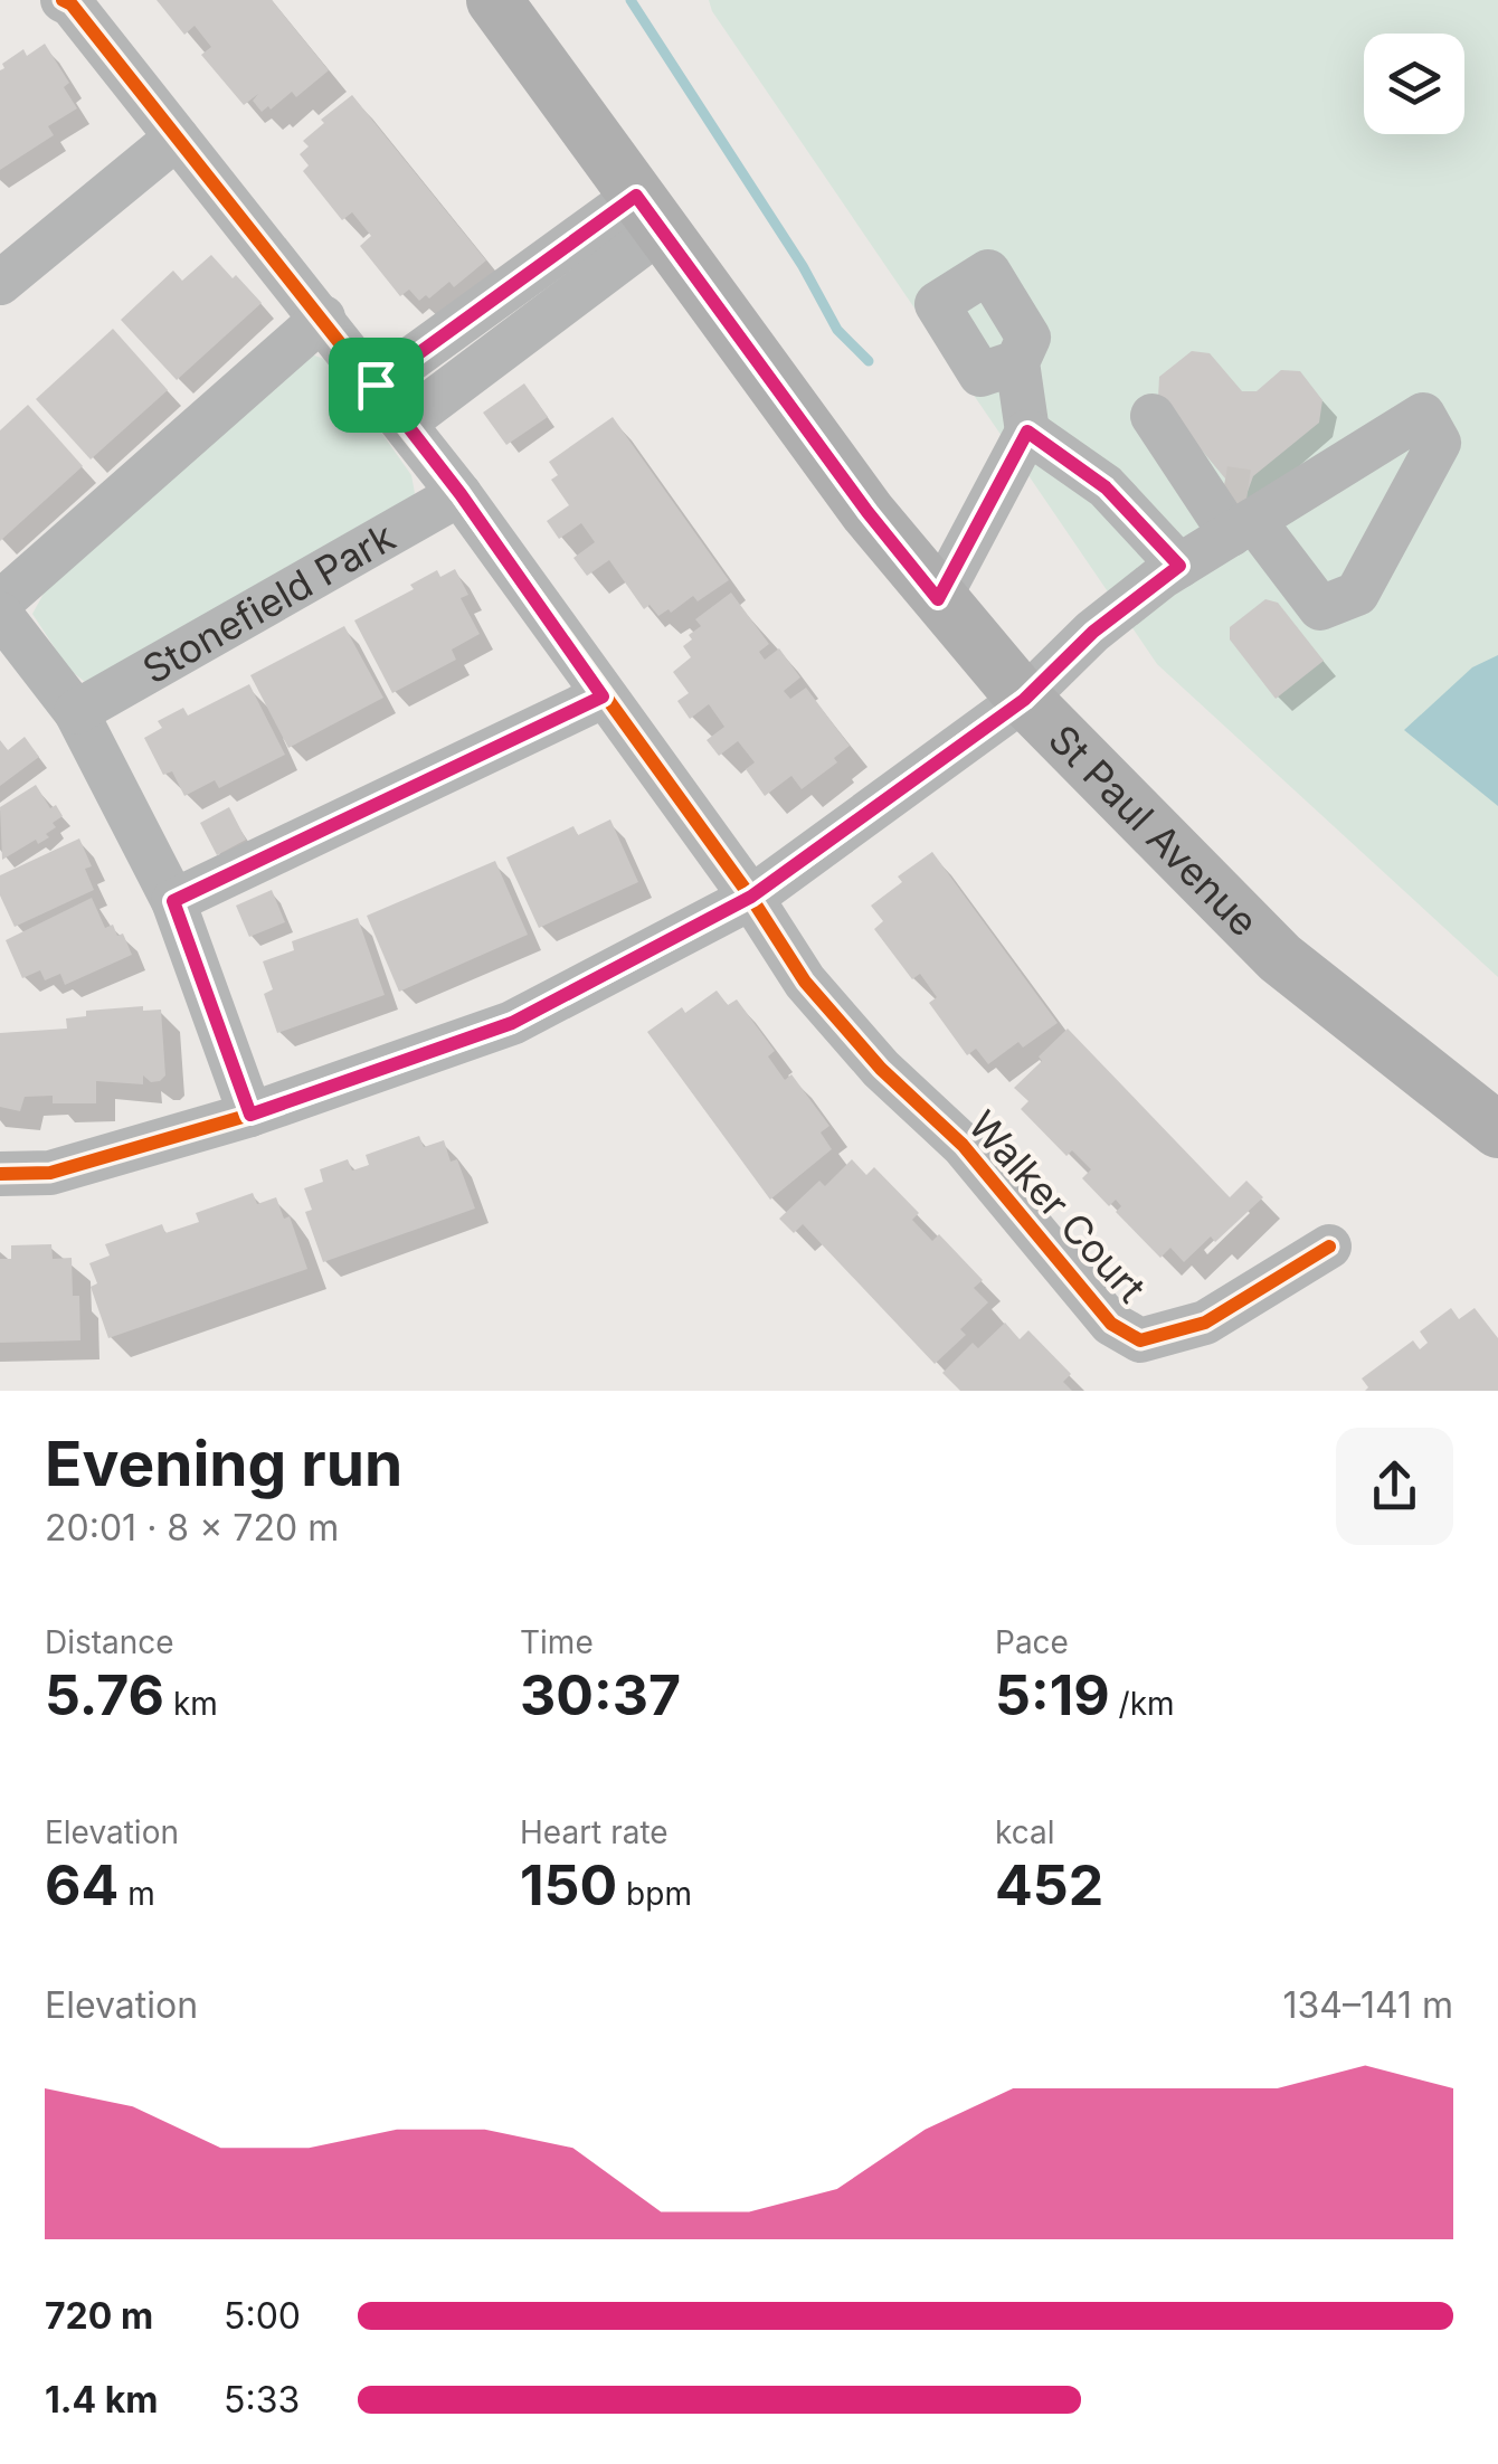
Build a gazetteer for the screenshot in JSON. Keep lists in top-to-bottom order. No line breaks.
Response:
{"streets":{"main road":["St Paul Avenue"],"street":["Stonefield Park","Walker Court"]},"crossings":[["Stonefield Park","Walker Court"]],"page":{"heading":["Evening run","20:01 · 8 × 720 m"],"stats":[["Distance","5.76 km"],["Time","30:37"],["Pace","5:19 /km"],["Elevation","64 m"],["Heart rate","150 bpm"],["kcal","452"]],"chart":["Elevation","134–141 m"],"list":[{"name":"720 m","note":"5:00"},{"name":"1.4 km","note":"5:33"}]}}
